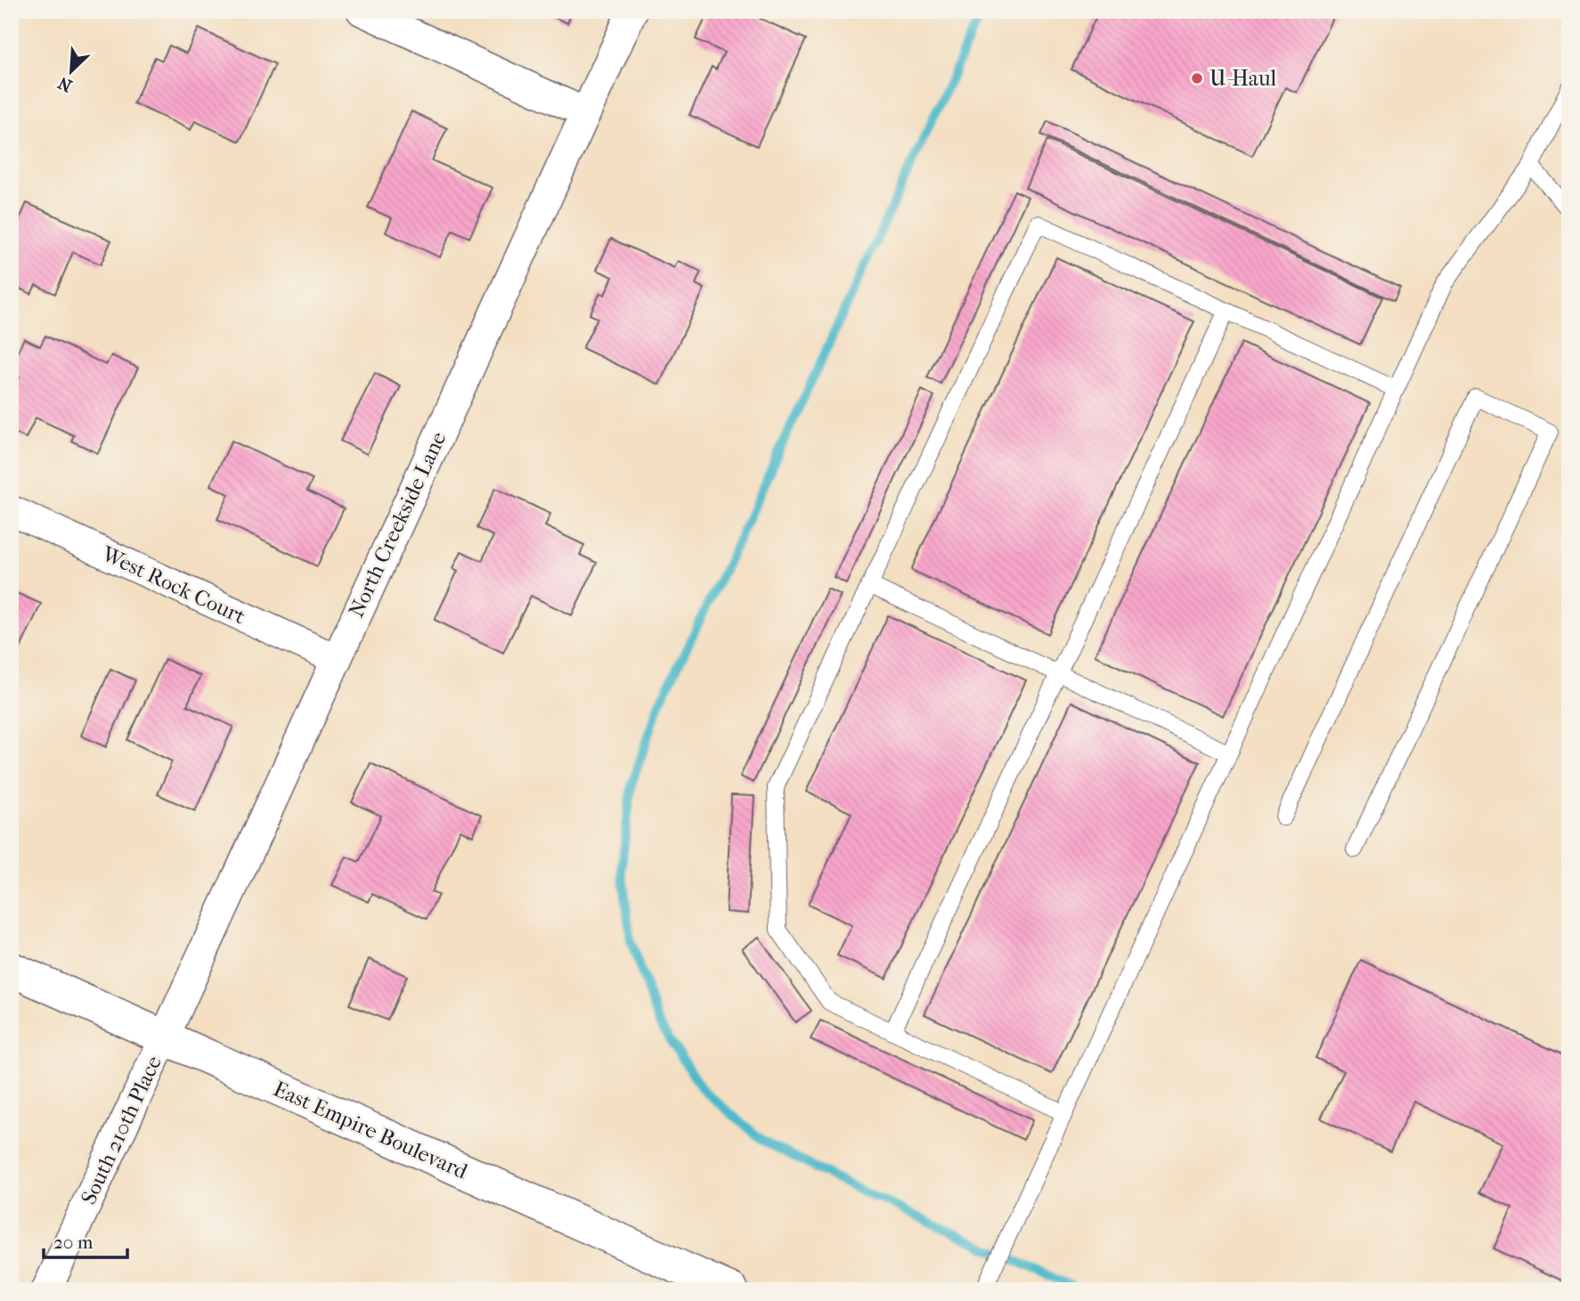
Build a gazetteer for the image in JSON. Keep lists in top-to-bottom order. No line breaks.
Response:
{"streets":{"street":["North Creekside Lane","West Rock Court","South 210th Place","East Empire Boulevard"]},"crossings":[["North Creekside Lane","West Rock Court"],["North Creekside Lane","South 210th Place"],["North Creekside Lane","East Empire Boulevard"],["South 210th Place","East Empire Boulevard"]],"places":["U-Haul"],"scale_bar":"20 m","north":"bottom left"}
